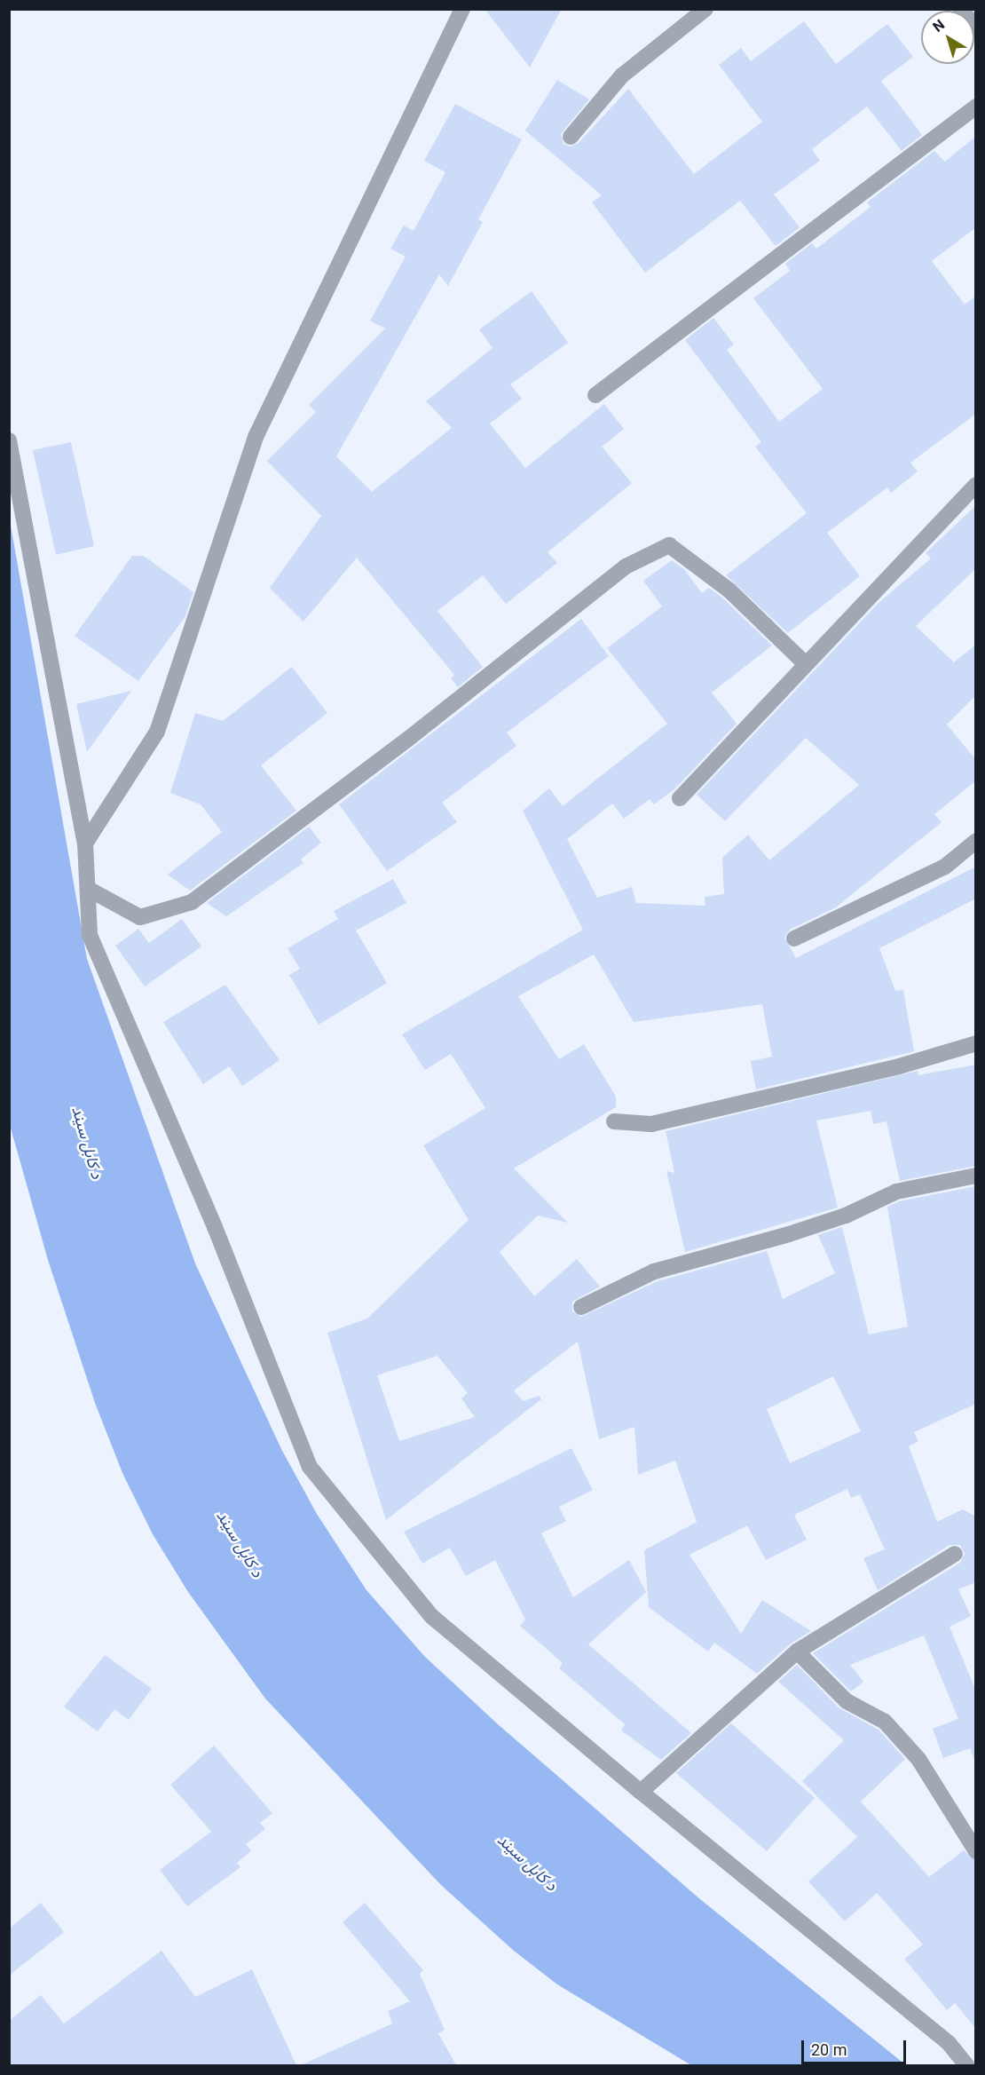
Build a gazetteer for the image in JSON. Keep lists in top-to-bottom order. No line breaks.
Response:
{"water":["د کابل سيند"],"scale_bar":"20 m","north":"top left"}
